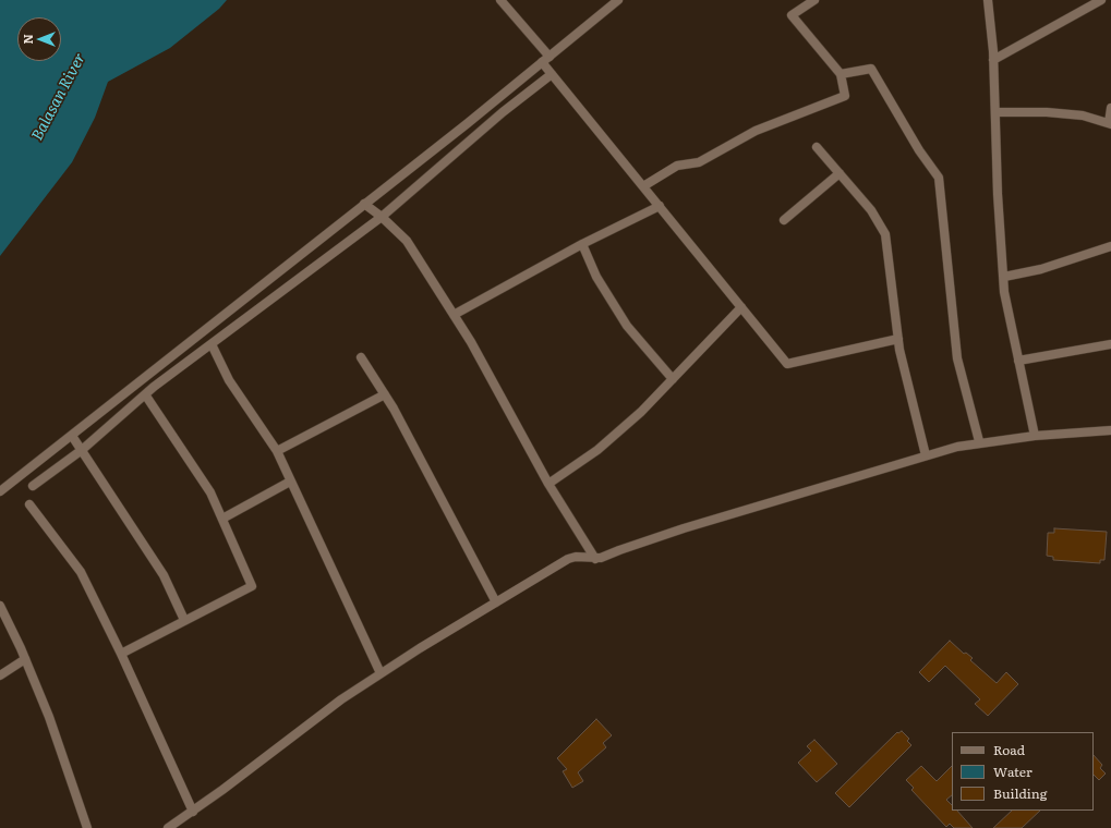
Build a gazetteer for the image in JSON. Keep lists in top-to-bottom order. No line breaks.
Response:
{"water":["Balasan River"],"legend":["Road","Water","Building"],"north":"left"}
